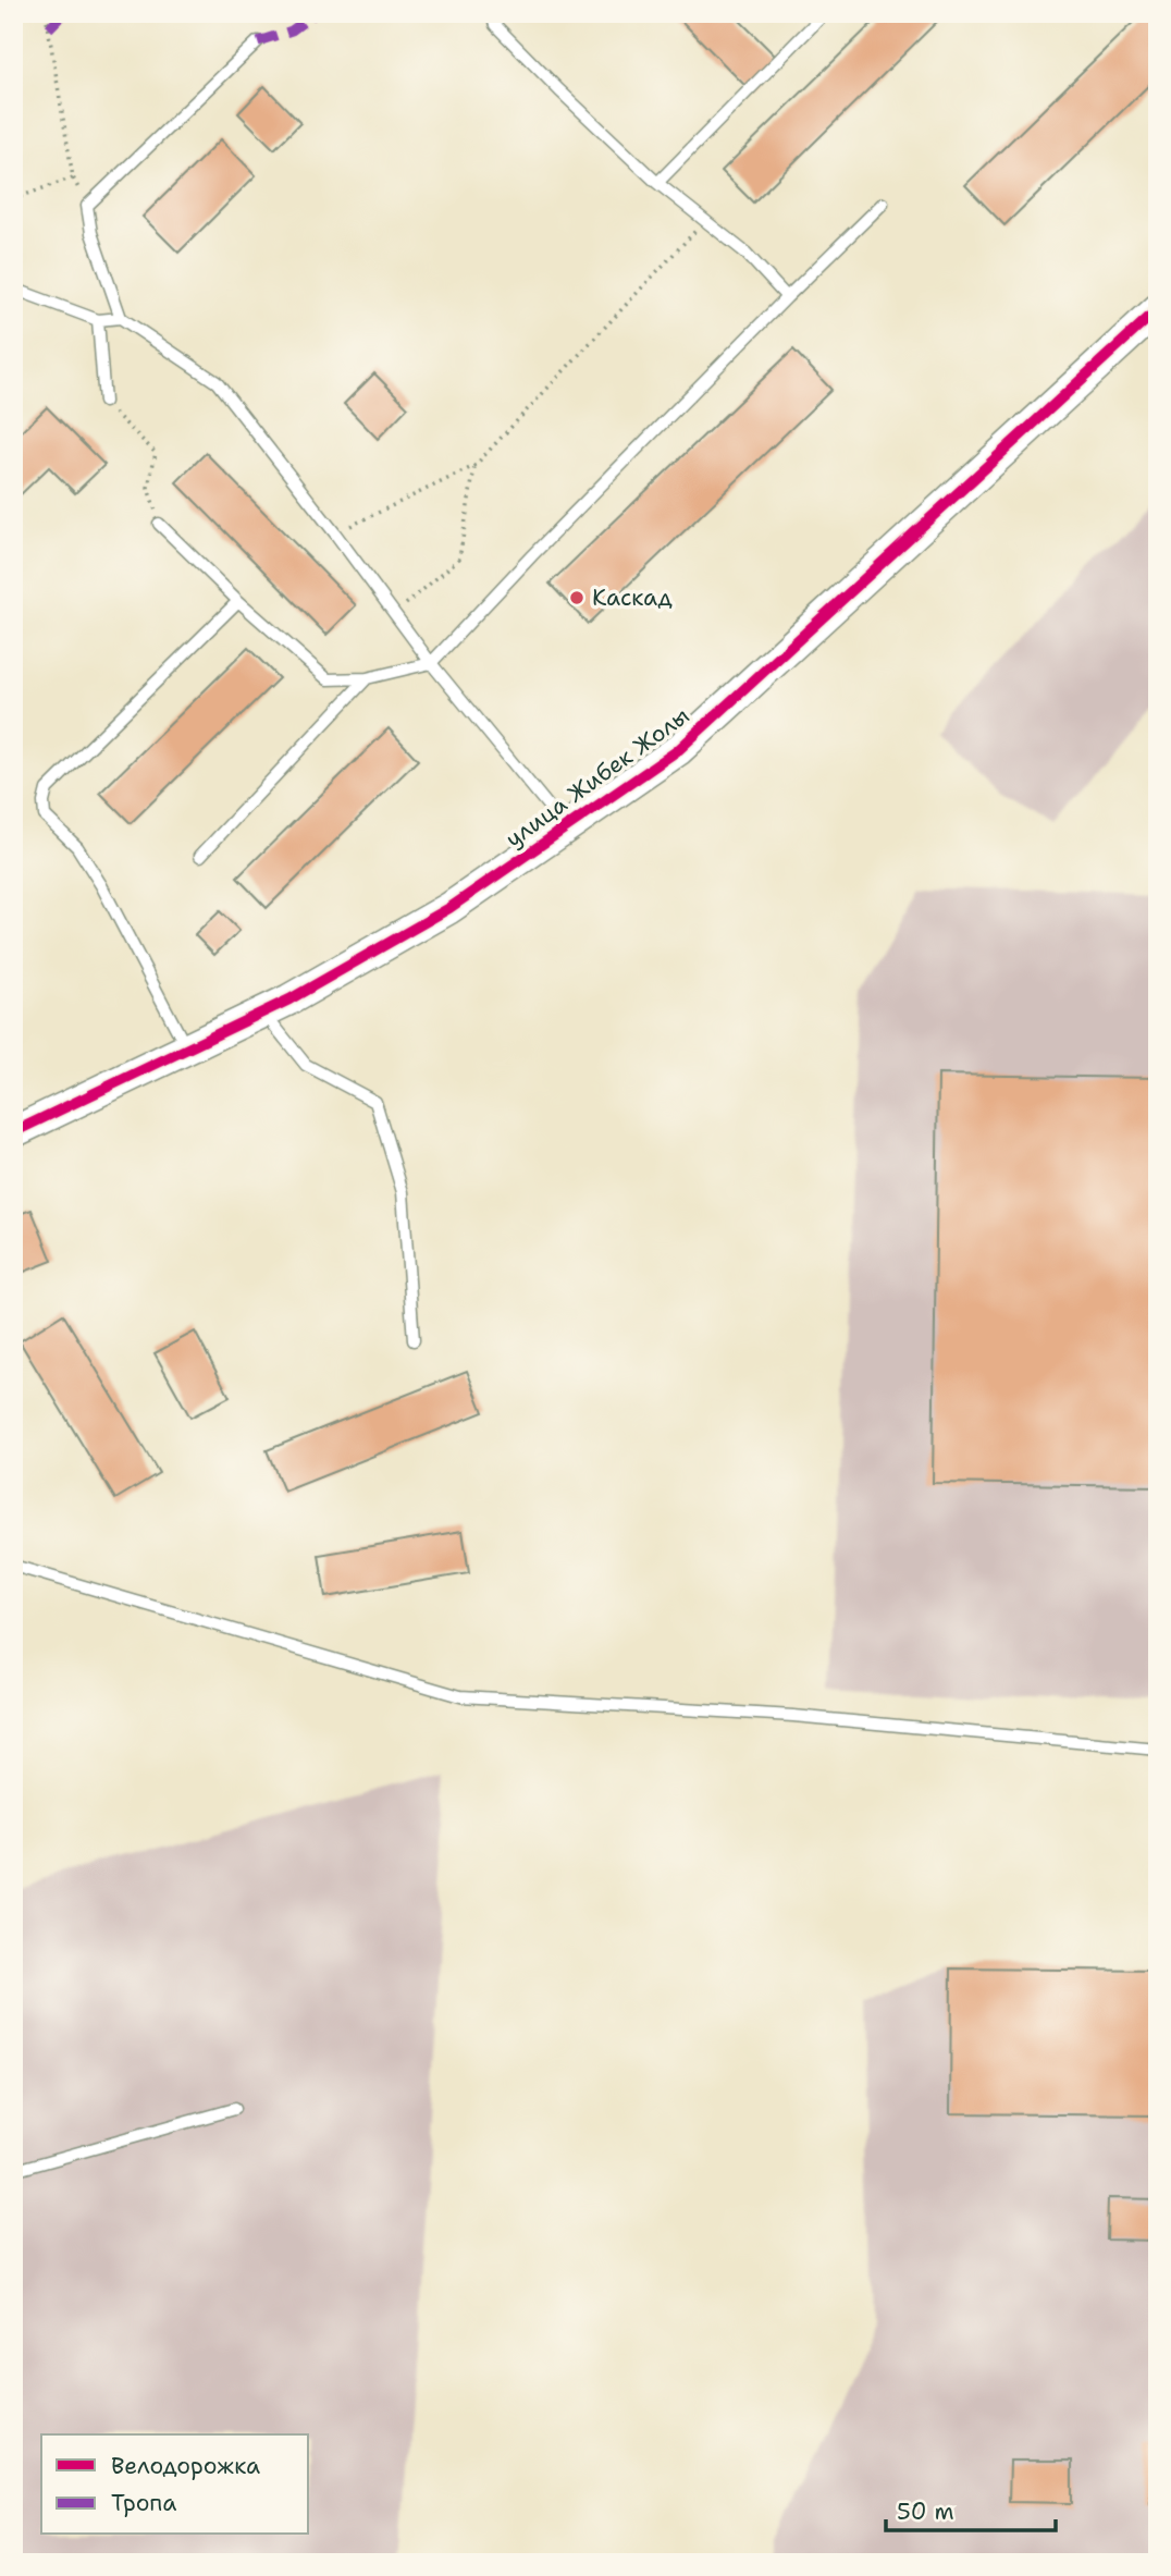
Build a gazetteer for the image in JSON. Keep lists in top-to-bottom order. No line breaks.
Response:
{"streets":{"street":["улица Жибек Жолы"]},"places":["Каскад"],"legend":["Велодорожка","Тропа"],"scale_bar":"50 m"}
